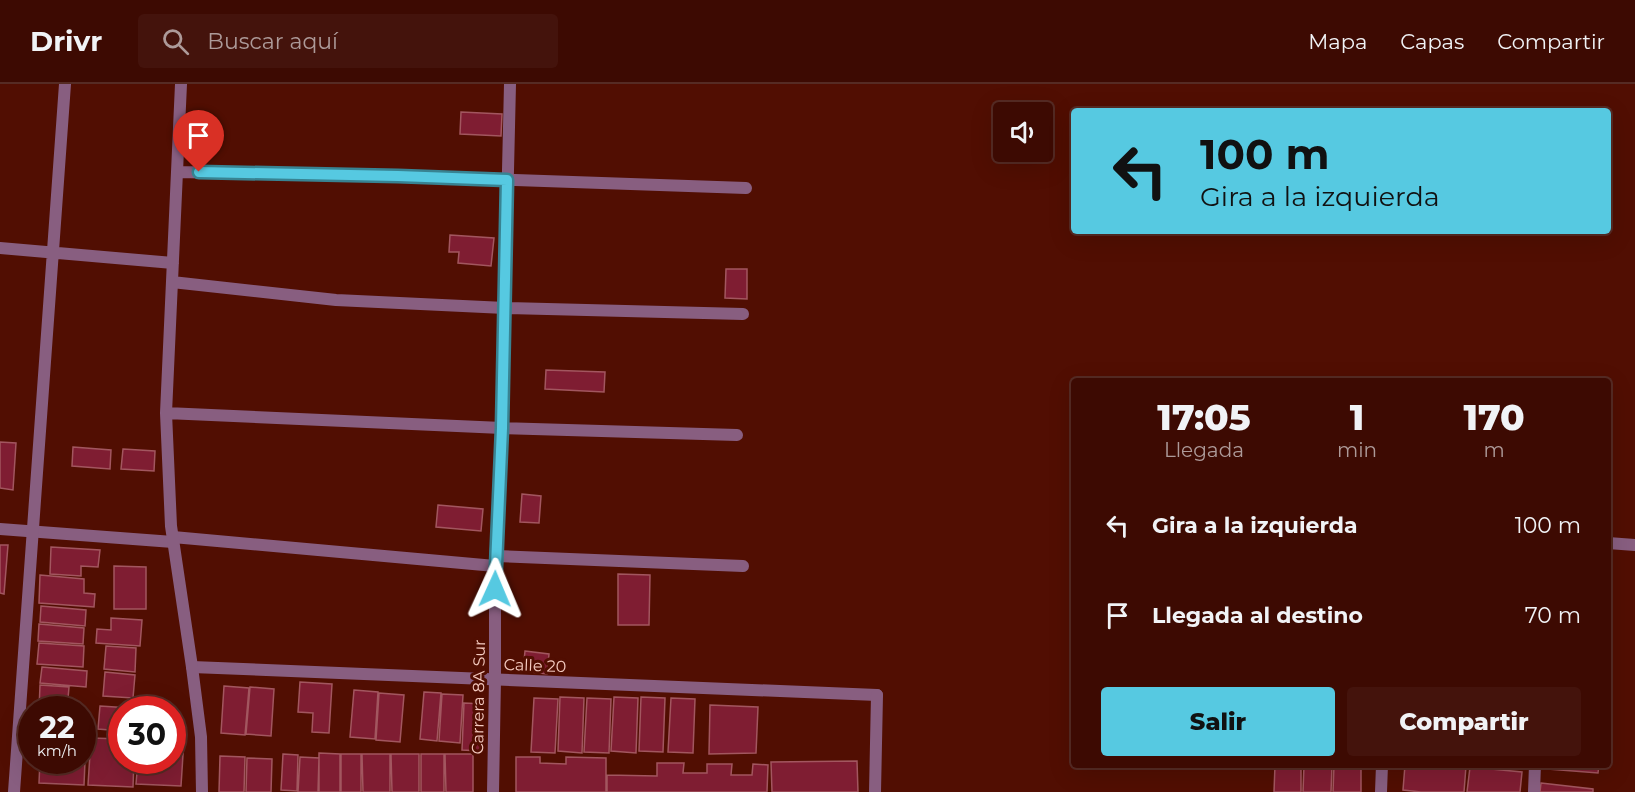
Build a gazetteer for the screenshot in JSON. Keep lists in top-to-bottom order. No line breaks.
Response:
{"streets":{"street":["Calle 20","Carrera 8A Sur"]},"crossings":[["Calle 20","Carrera 8A Sur"]],"page":{"header":"Drivr","search":"Buscar aquí","nav":["Mapa","Capas","Compartir"],"turn":["100 m","Gira a la izquierda"],"eta":["17:05","Llegada","1","min","170","m"],"list":[{"name":"Gira a la izquierda","value":"100 m"},{"name":"Llegada al destino","value":"70 m"}],"buttons":["Salir","Compartir"],"speed":"22 km/h","limit":"30"}}
